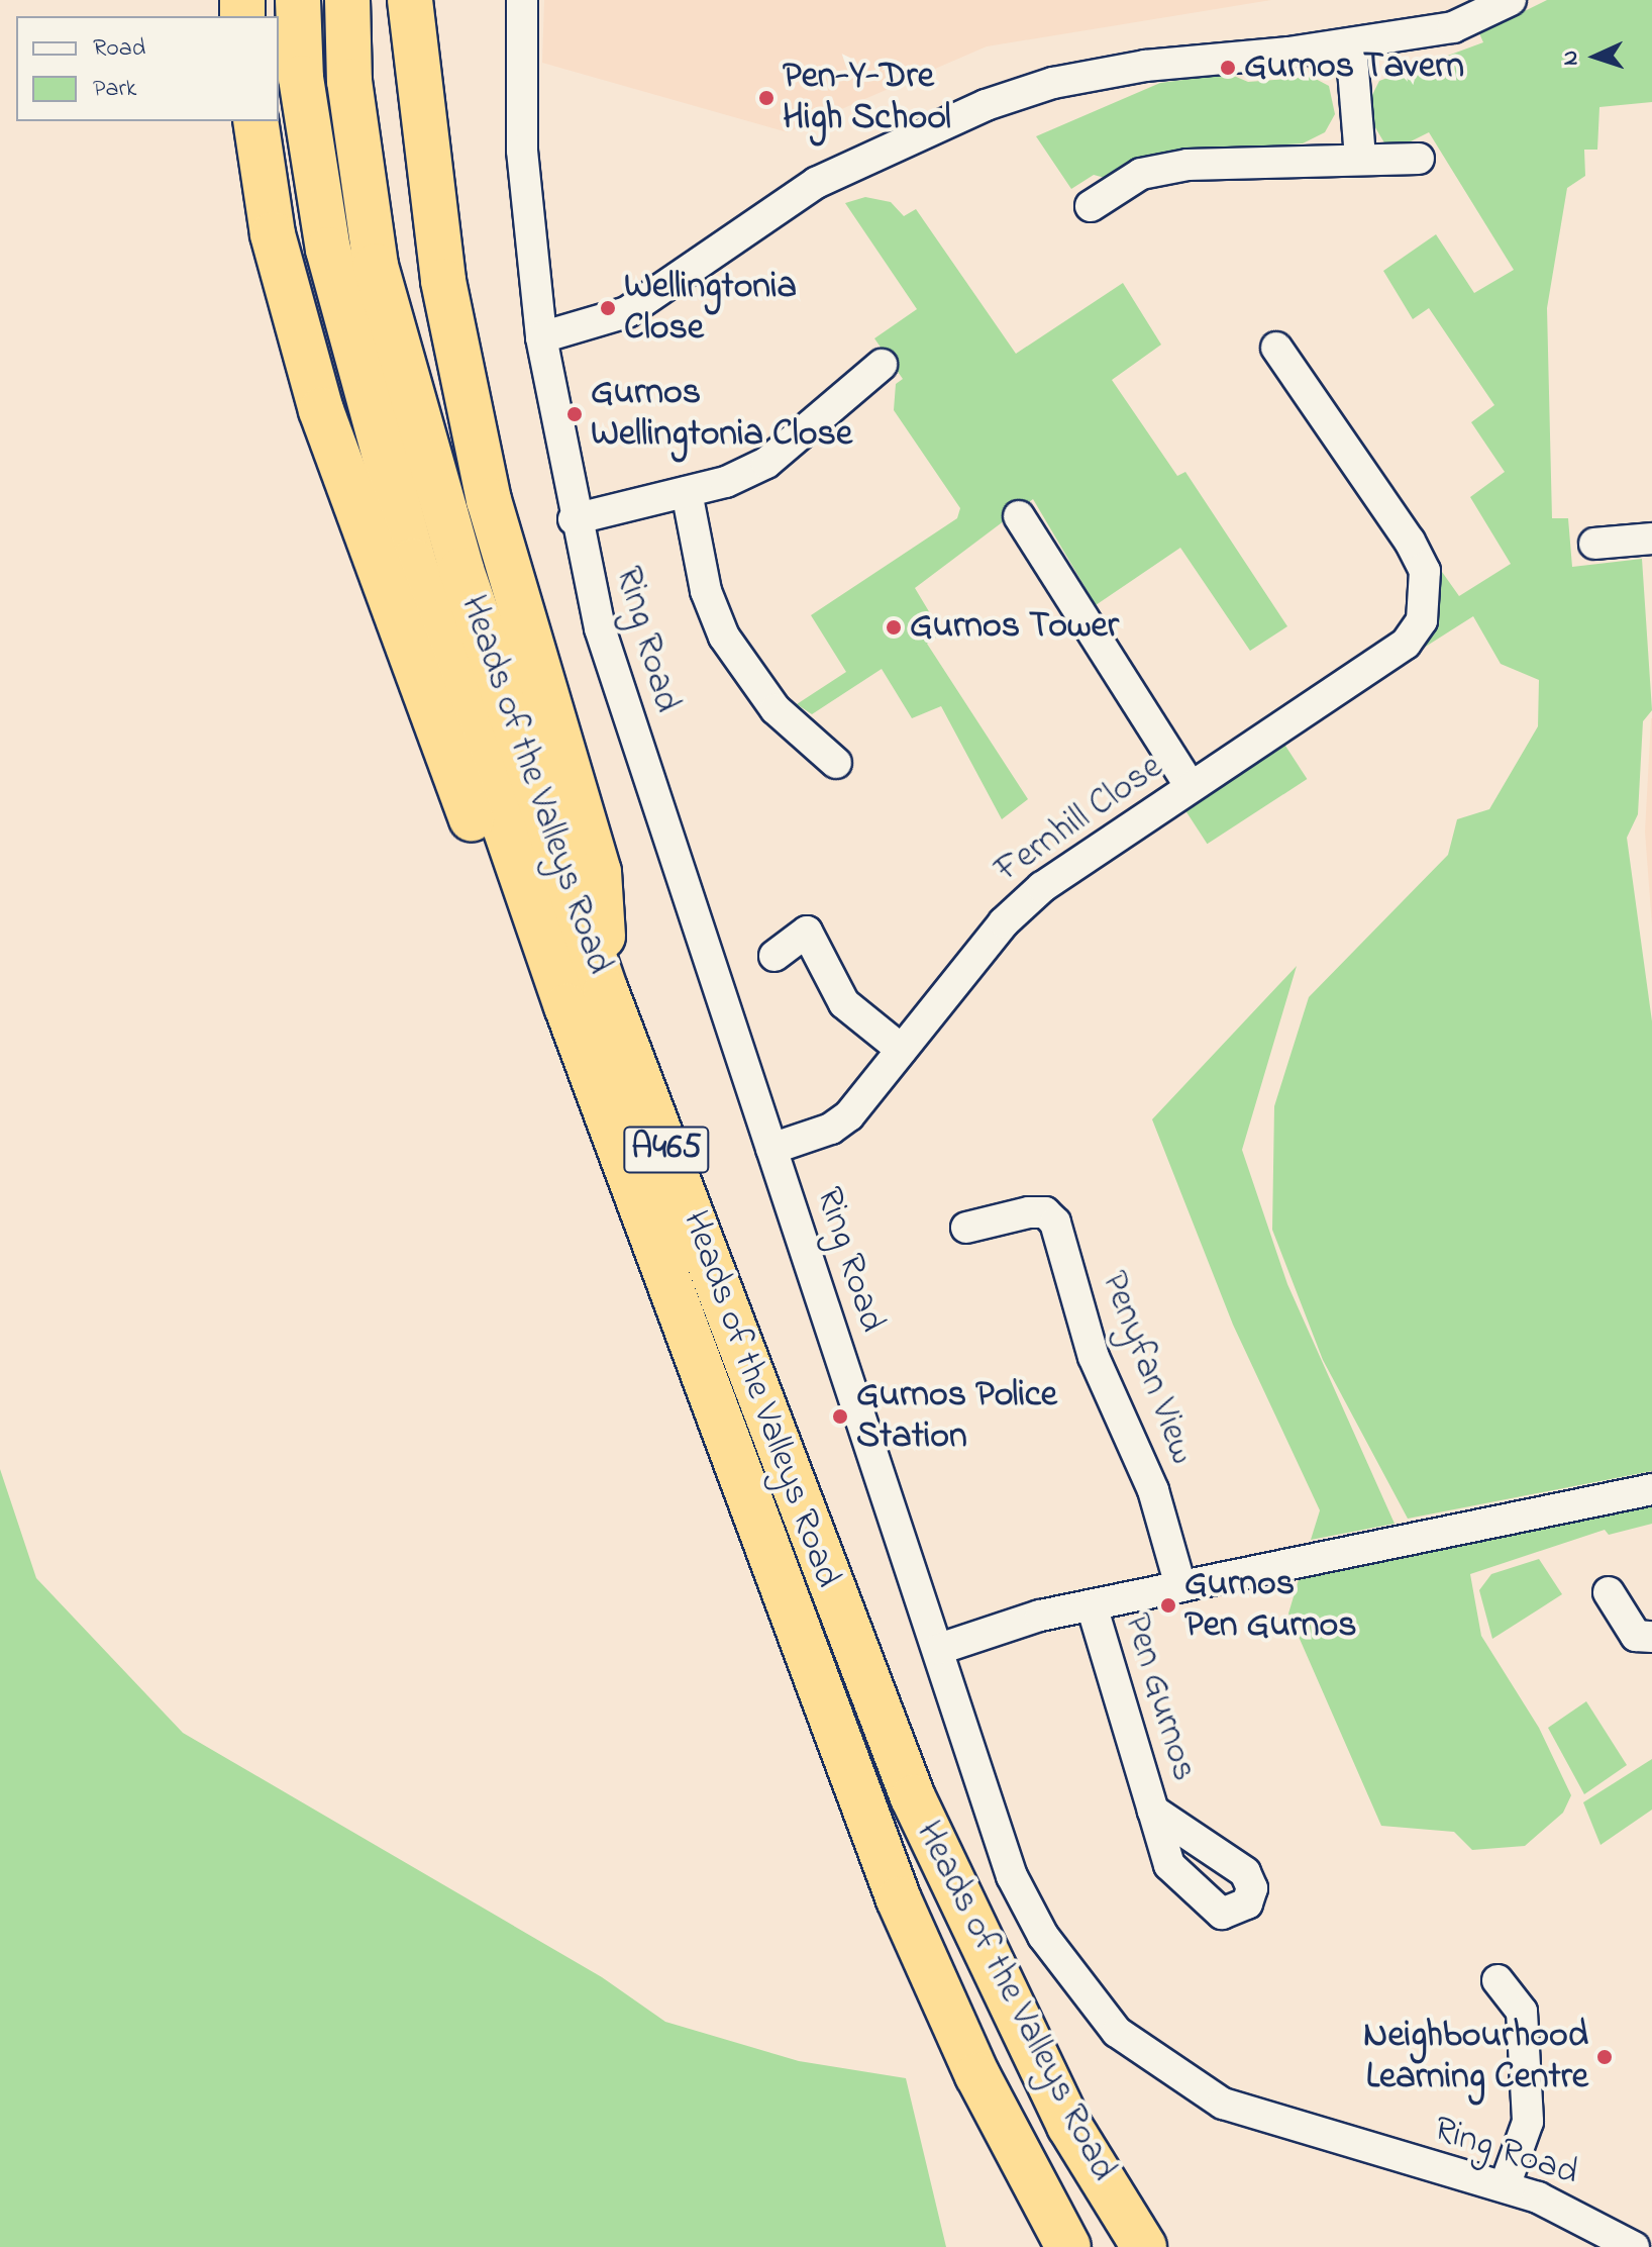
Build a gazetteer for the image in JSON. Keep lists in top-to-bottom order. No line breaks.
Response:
{"streets":{"highway":["Heads of the Valleys Road","A465"],"street":["Ring Road","Fernhill Close","Penyfan View","Pen Gurnos"]},"crossings":[["Ring Road","Fernhill Close"]],"places":["Gurnos Tavern","Pen-Y-Dre High School","Wellingtonia Close","Gurnos Wellingtonia Close","Gurnos Tower","Gurnos Police Station","Gurnos Pen Gurnos","Neighbourhood Learning Centre"],"legend":["Road","Park"],"north":"left"}
